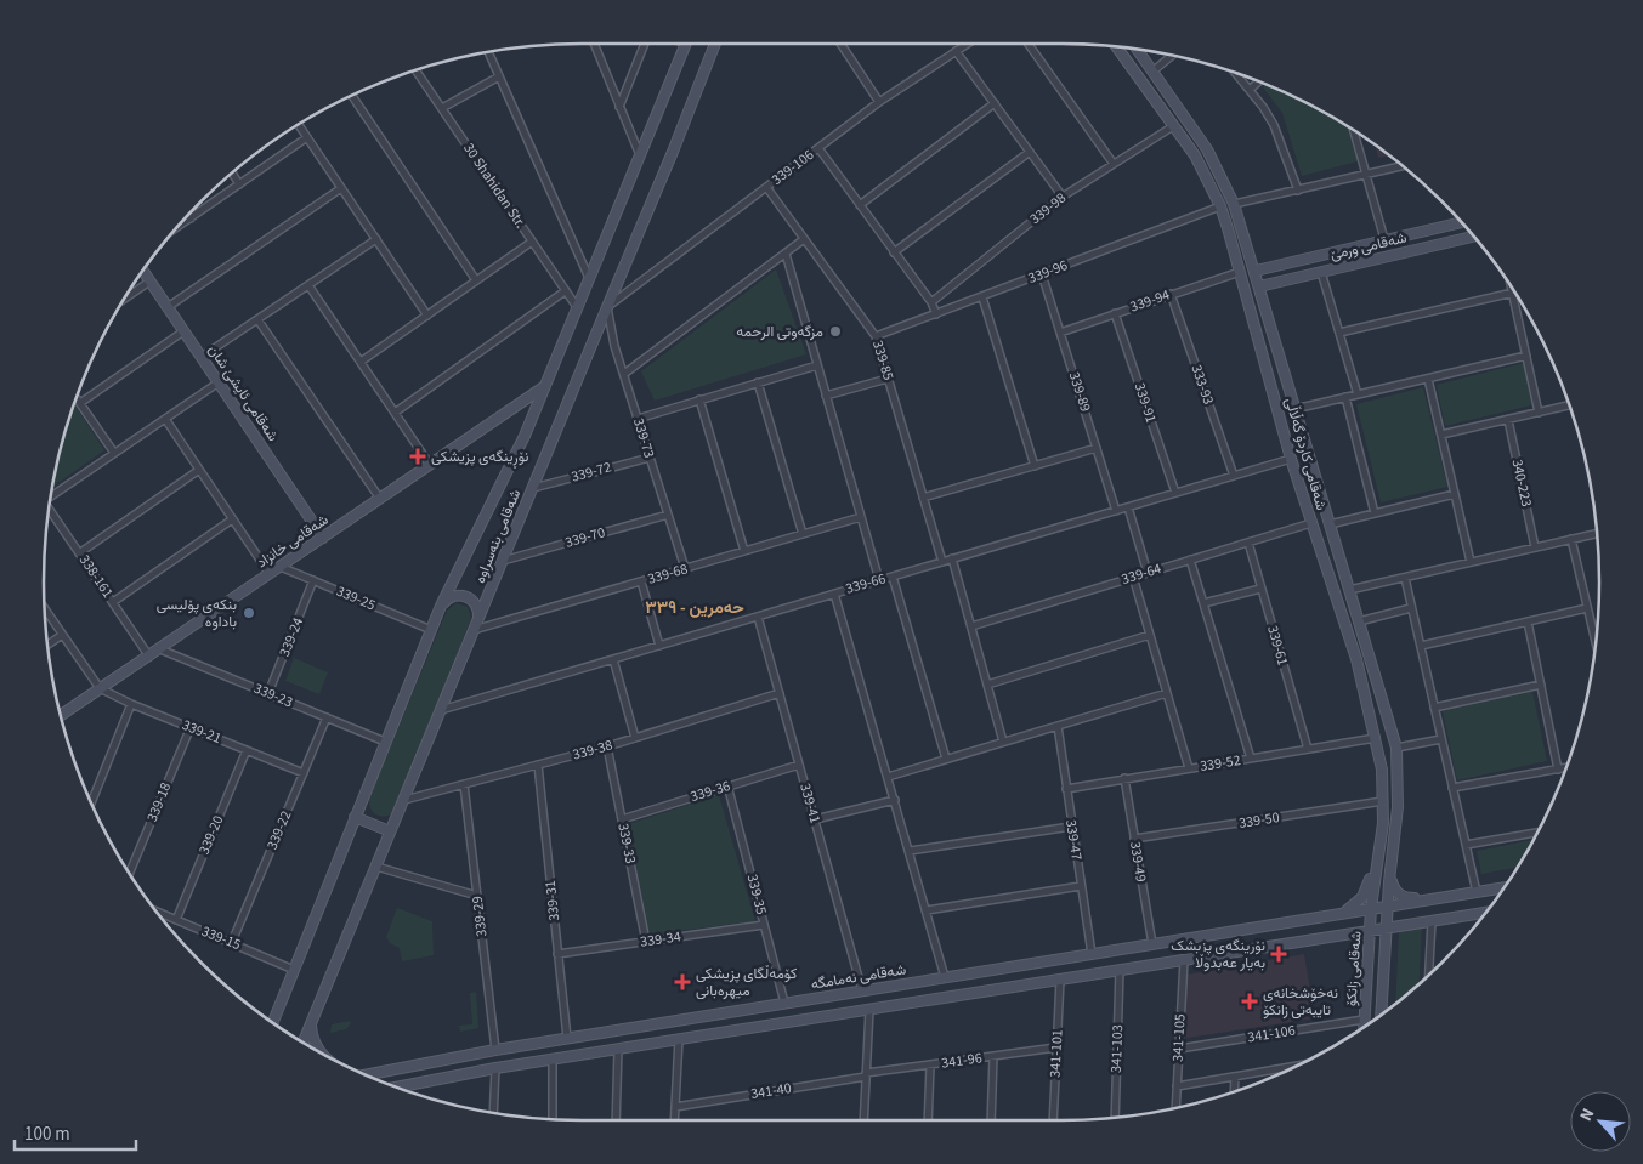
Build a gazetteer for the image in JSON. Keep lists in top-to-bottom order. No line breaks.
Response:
{"streets":{"main road":["شەقامی ورمێ","شەقامی ئایشێ شان","شەقامی کاردۆ گەڵاڵی","شەقامی بنەسراوە","شەقامی خانزاد","شەقامی زانکۆ","شەقامی نەمامگە"],"street":["339-106","30 Shahidan Str.","339-98","339-96","339-94","339-85","333-93","339-89","339-91","339-73","339-72","340-223","339-70","339-68","339-64","338-161","339-66","339-25","339-24","339-61","339-23","339-21","339-38","339-52","339-36","339-18","339-41","339-50","339-22","339-20","339-47","339-33","339-49","339-35","339-31","339-29","339-15","339-34","341-106","341-105","341-103","341-101","341-96","341-40"]},"crossings":[["339-106","339-85"],["339-106","339-73"],["339-106","شەقامی بنەسراوە"],["30 Shahidan Str.","شەقامی بنەسراوە"],["339-98","شەقامی کاردۆ گەڵاڵی"],["شەقامی ورمێ","شەقامی کاردۆ گەڵاڵی"],["339-96","339-85"],["339-96","339-89"],["339-96","شەقامی کاردۆ گەڵاڵی"],["339-94","333-93"],["339-94","339-89"],["339-94","339-91"],["339-94","شەقامی کاردۆ گەڵاڵی"],["339-85","339-66"],["333-93","339-66"],["339-89","339-66"],["شەقامی ئایشێ شان","شەقامی خانزاد"],["339-91","339-66"],["339-73","339-72"],["339-73","شەقامی بنەسراوە"],["339-73","339-70"],["339-73","339-68"],["شەقامی کاردۆ گەڵاڵی","339-64"],["شەقامی کاردۆ گەڵاڵی","339-66"],["شەقامی کاردۆ گەڵاڵی","339-52"],["شەقامی کاردۆ گەڵاڵی","339-50"],["شەقامی کاردۆ گەڵاڵی","شەقامی زانکۆ"],["شەقامی کاردۆ گەڵاڵی","شەقامی نەمامگە"],["339-72","شەقامی بنەسراوە"],["شەقامی بنەسراوە","339-70"],["شەقامی بنەسراوە","شەقامی خانزاد"],["شەقامی بنەسراوە","339-68"],["شەقامی بنەسراوە","339-66"],["شەقامی بنەسراوە","339-25"],["شەقامی بنەسراوە","339-23"],["شەقامی بنەسراوە","339-38"],["شەقامی بنەسراوە","339-15"],["شەقامی خانزاد","338-161"],["شەقامی خانزاد","339-25"],["شەقامی خانزاد","339-23"],["شەقامی خانزاد","339-21"],["339-64","339-61"],["339-66","339-41"],["339-25","339-24"],["339-24","339-23"],["339-61","339-52"],["339-23","339-22"],["339-21","339-18"],["339-21","339-22"],["339-21","339-20"],["339-38","339-41"],["339-38","339-33"],["339-38","339-31"],["339-38","339-29"],["339-52","339-47"],["339-52","339-49"],["339-36","339-41"],["339-36","339-33"],["339-36","339-35"],["339-41","شەقامی نەمامگە"],["339-50","339-49"],["339-22","339-15"],["339-20","339-15"],["339-47","شەقامی نەمامگە"],["339-33","339-34"],["339-49","شەقامی نەمامگە"],["339-35","339-34"],["339-35","شەقامی نەمامگە"],["339-31","339-34"],["339-31","شەقامی نەمامگە"],["339-29","شەقامی نەمامگە"],["شەقامی زانکۆ","شەقامی نەمامگە"],["شەقامی زانکۆ","341-106"],["341-106","341-105"],["341-101","341-96"],["341-96","341-40"]],"districts":["حەمرین - ٣٣٩"],"places":{"other":["مزگەوتی الرحمە","بنکەی پۆلیسی باداوە"],"health":["نۆڕینگەی پزیشکی","نۆرینگەی پزیشک بەیار عەبدوڵا","کۆمەڵگای پزیشکی میهرەبانی","نەخۆشخانەی تایبەتی زانکۆ"]},"scale_bar":"100 m","north":"top left"}
